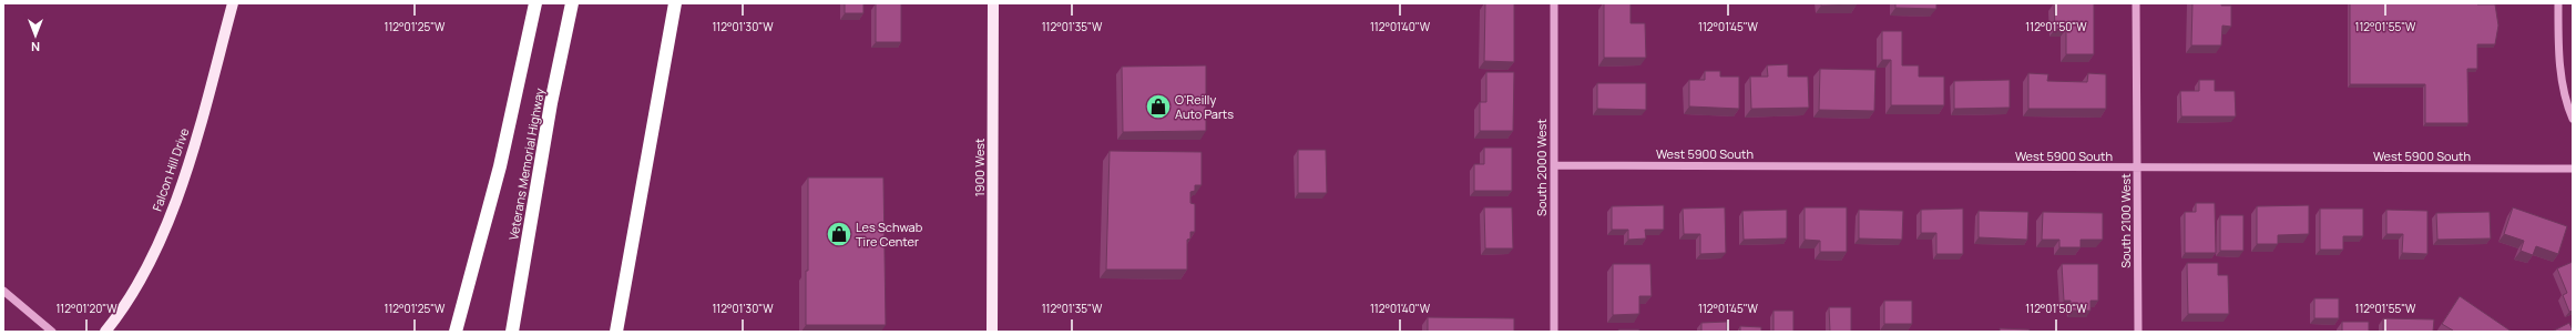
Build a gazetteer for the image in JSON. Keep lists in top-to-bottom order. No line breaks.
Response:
{"streets":{"highway":["Veterans Memorial Highway"],"main road":["1900 West","Falcon Hill Drive"],"street":["West 5900 South","South 2000 West","South 2100 West"]},"crossings":[["West 5900 South","South 2000 West"],["West 5900 South","South 2100 West"]],"places":{"shop":["O'Reilly Auto Parts","Les Schwab Tire Center"]},"north":"bottom","coordinates":["112°01'25\"W","112°01'30\"W","112°01'35\"W","112°01'40\"W","112°01'45\"W","112°01'50\"W","112°01'55\"W","112°01'20\"W"]}
